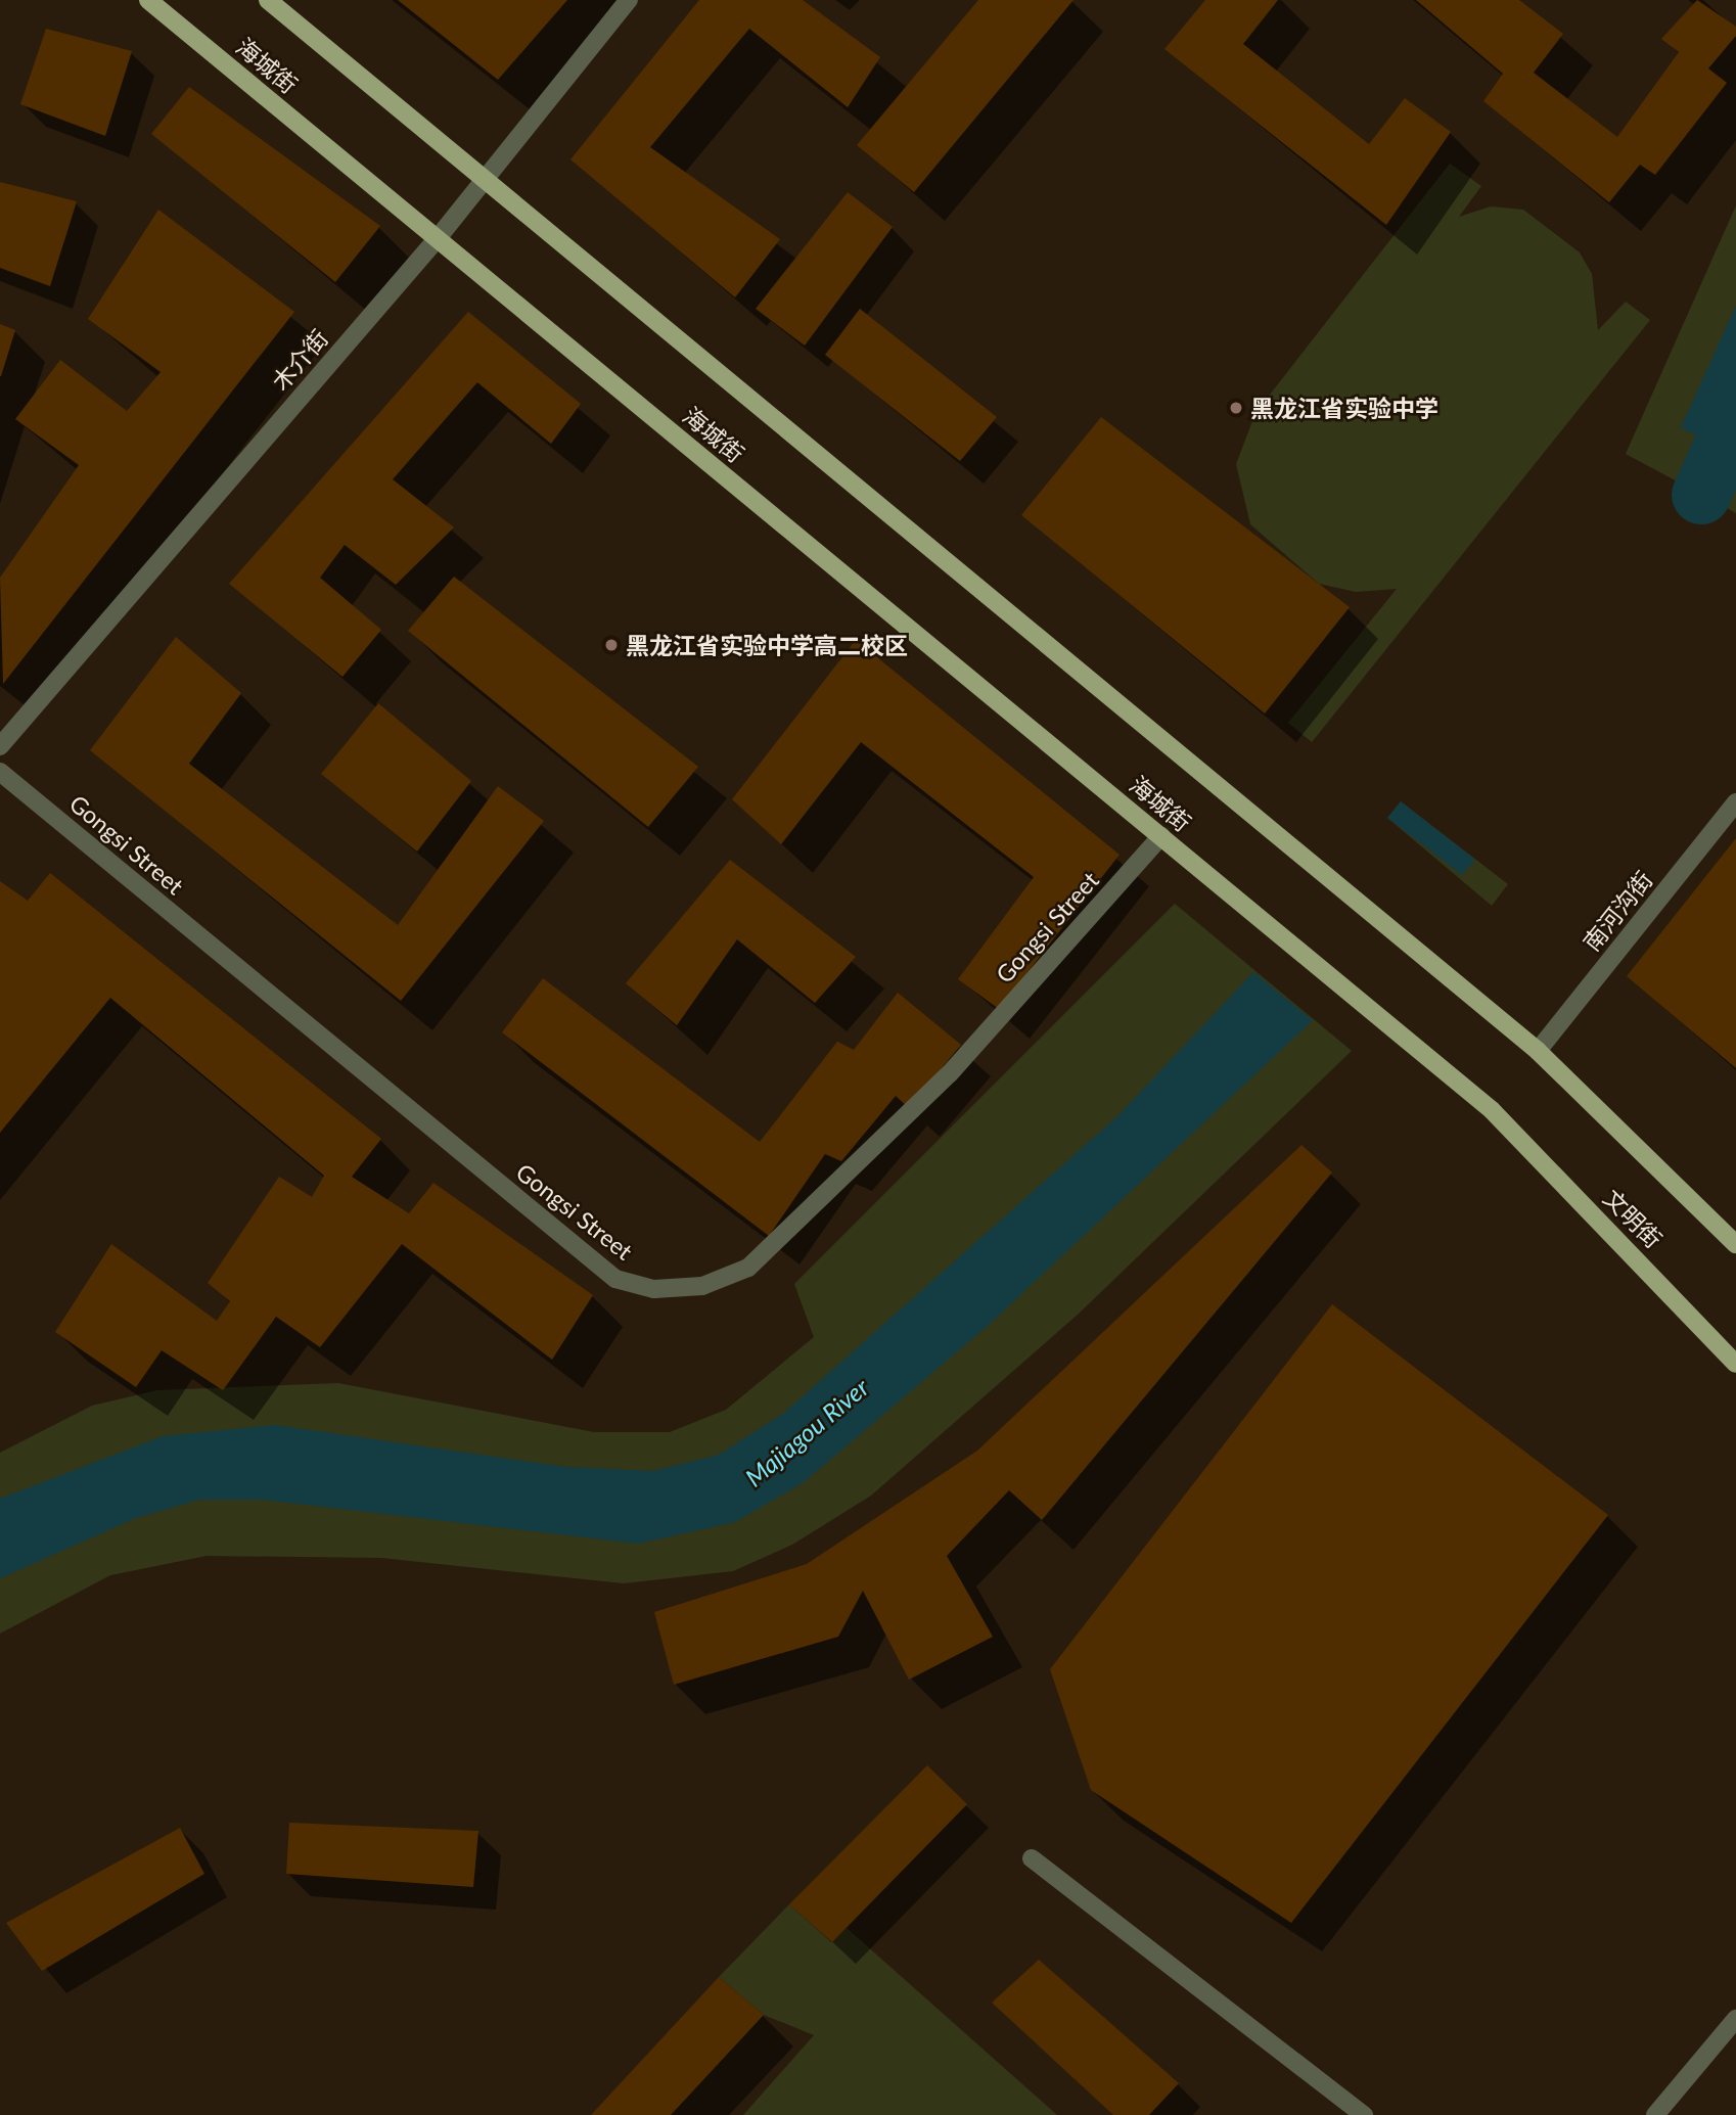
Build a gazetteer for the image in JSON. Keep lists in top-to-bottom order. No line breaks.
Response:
{"streets":{"main road":["海城街","文明街"],"street":["木介街","Gongsi Street","南河沟街"]},"crossings":[["海城街","木介街"],["海城街","Gongsi Street"],["海城街","南河沟街"],["海城街","文明街"]],"water":["Majiagou River"],"places":["黑龙江省实验中学","黑龙江省实验中学高二校区"]}
